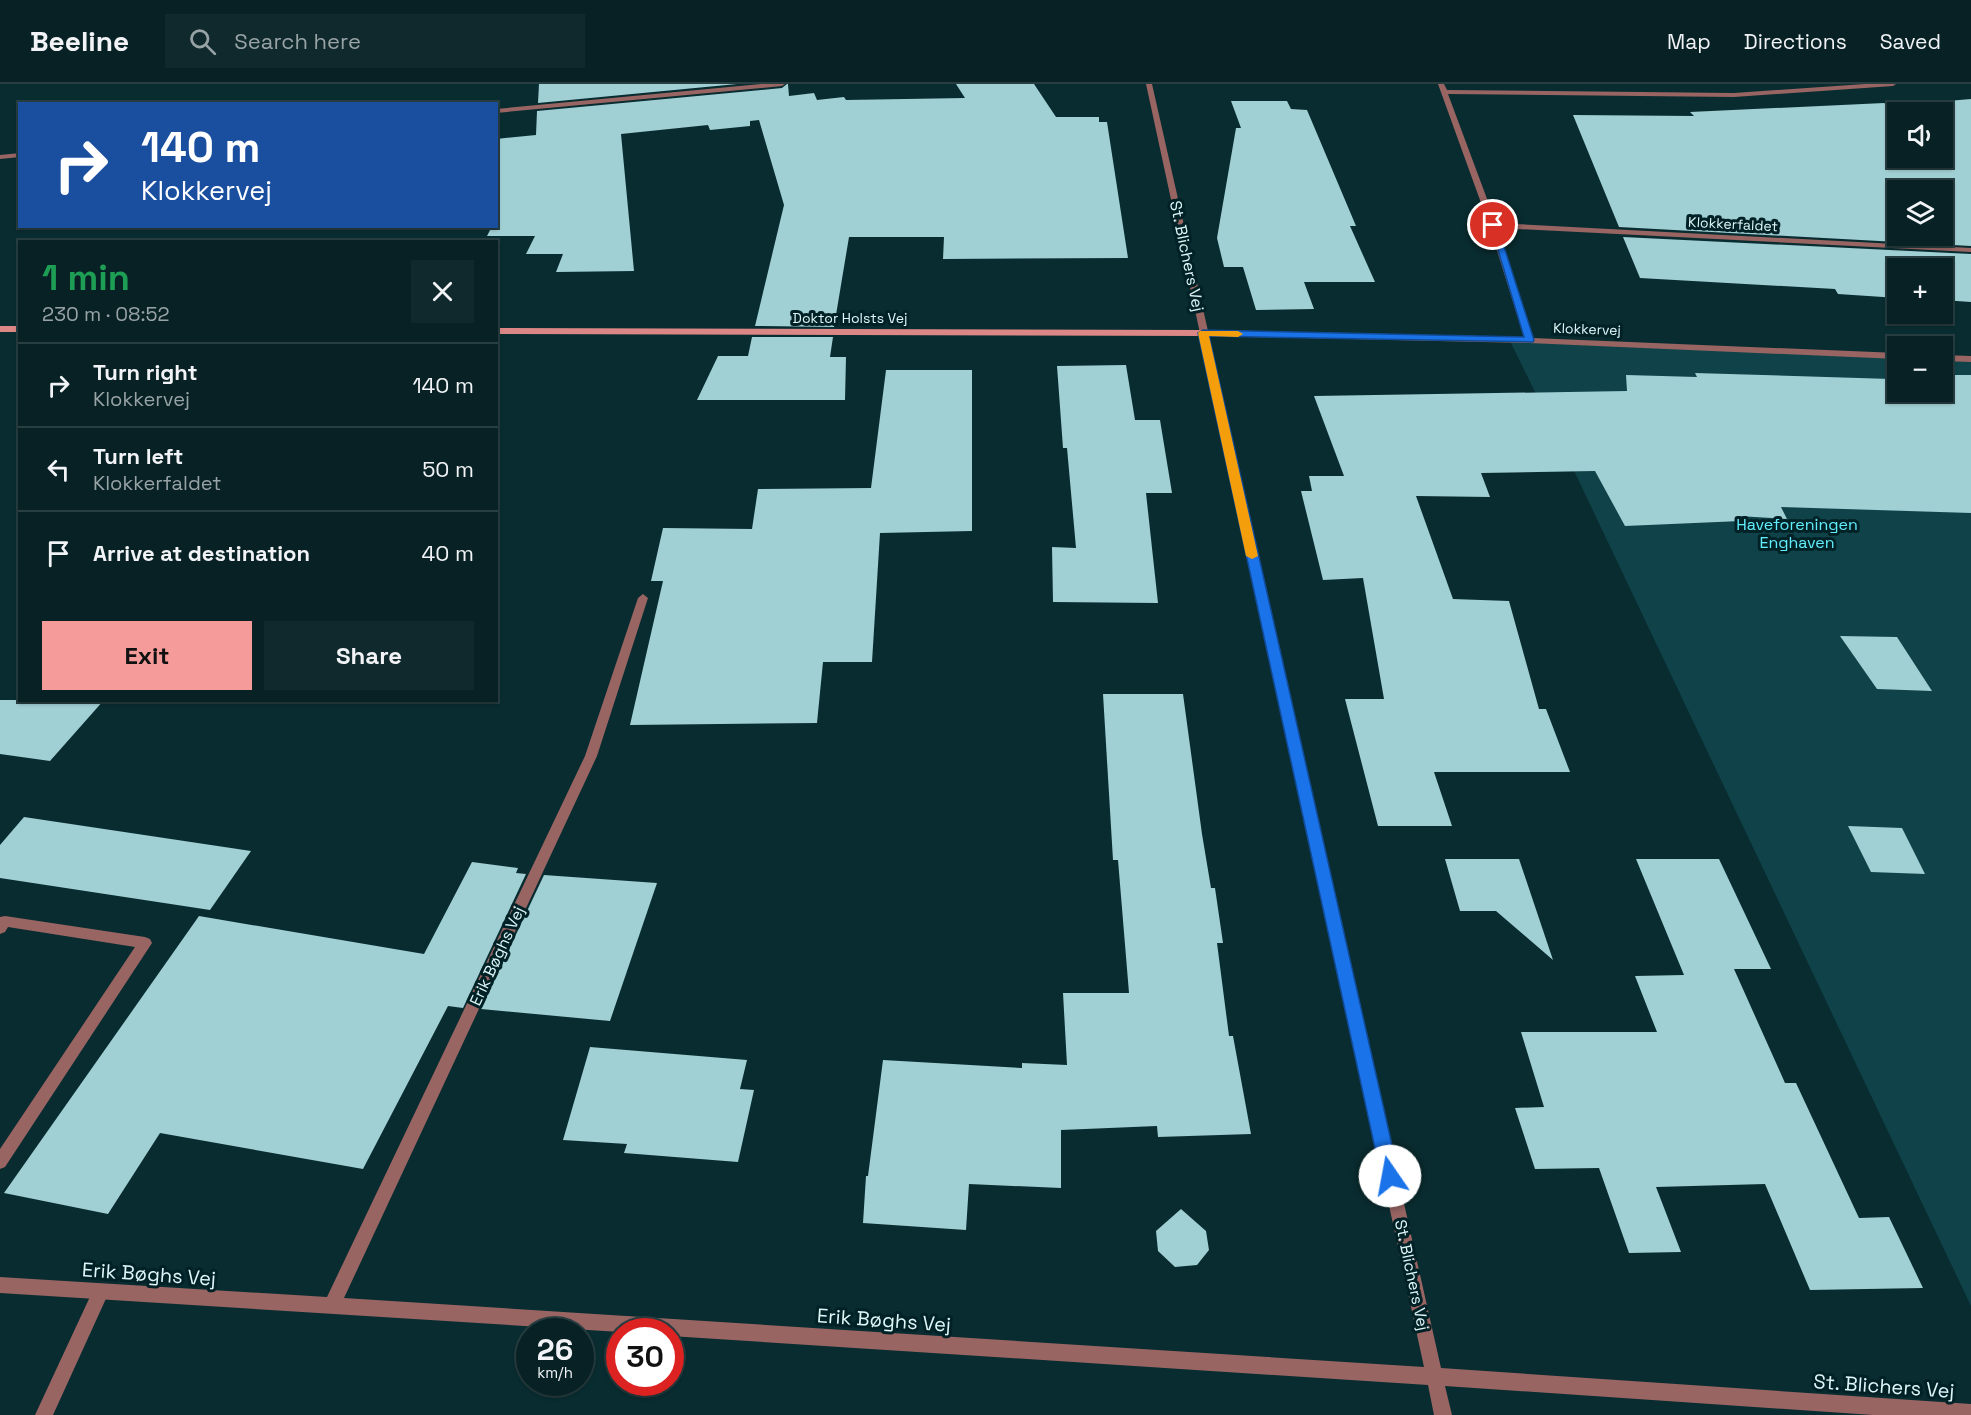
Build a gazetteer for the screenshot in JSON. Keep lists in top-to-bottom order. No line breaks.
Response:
{"streets":{"street":["Klokkerfaldet","St. Blichers Vej","Doktor Holsts Vej","Klokkervej","Erik Bøghs Vej"]},"crossings":[["St. Blichers Vej","Doktor Holsts Vej"],["St. Blichers Vej","Klokkervej"],["St. Blichers Vej","Erik Bøghs Vej"],["Doktor Holsts Vej","Klokkervej"]],"parks":["Haveforeningen Enghaven"],"page":{"header":"Beeline","search":"Search here","nav":["Map","Directions","Saved"],"map_buttons":["+","−"],"turn":["140 m","Klokkervej"],"heading":["1 min","230 m · 08:52"],"list":[{"name":"Turn right","note":"Klokkervej","value":"140 m"},{"name":"Turn left","note":"Klokkerfaldet","value":"50 m"},{"name":"Arrive at destination","value":"40 m"}],"buttons":["Exit","Share"],"speed":"26 km/h","limit":"30"}}
